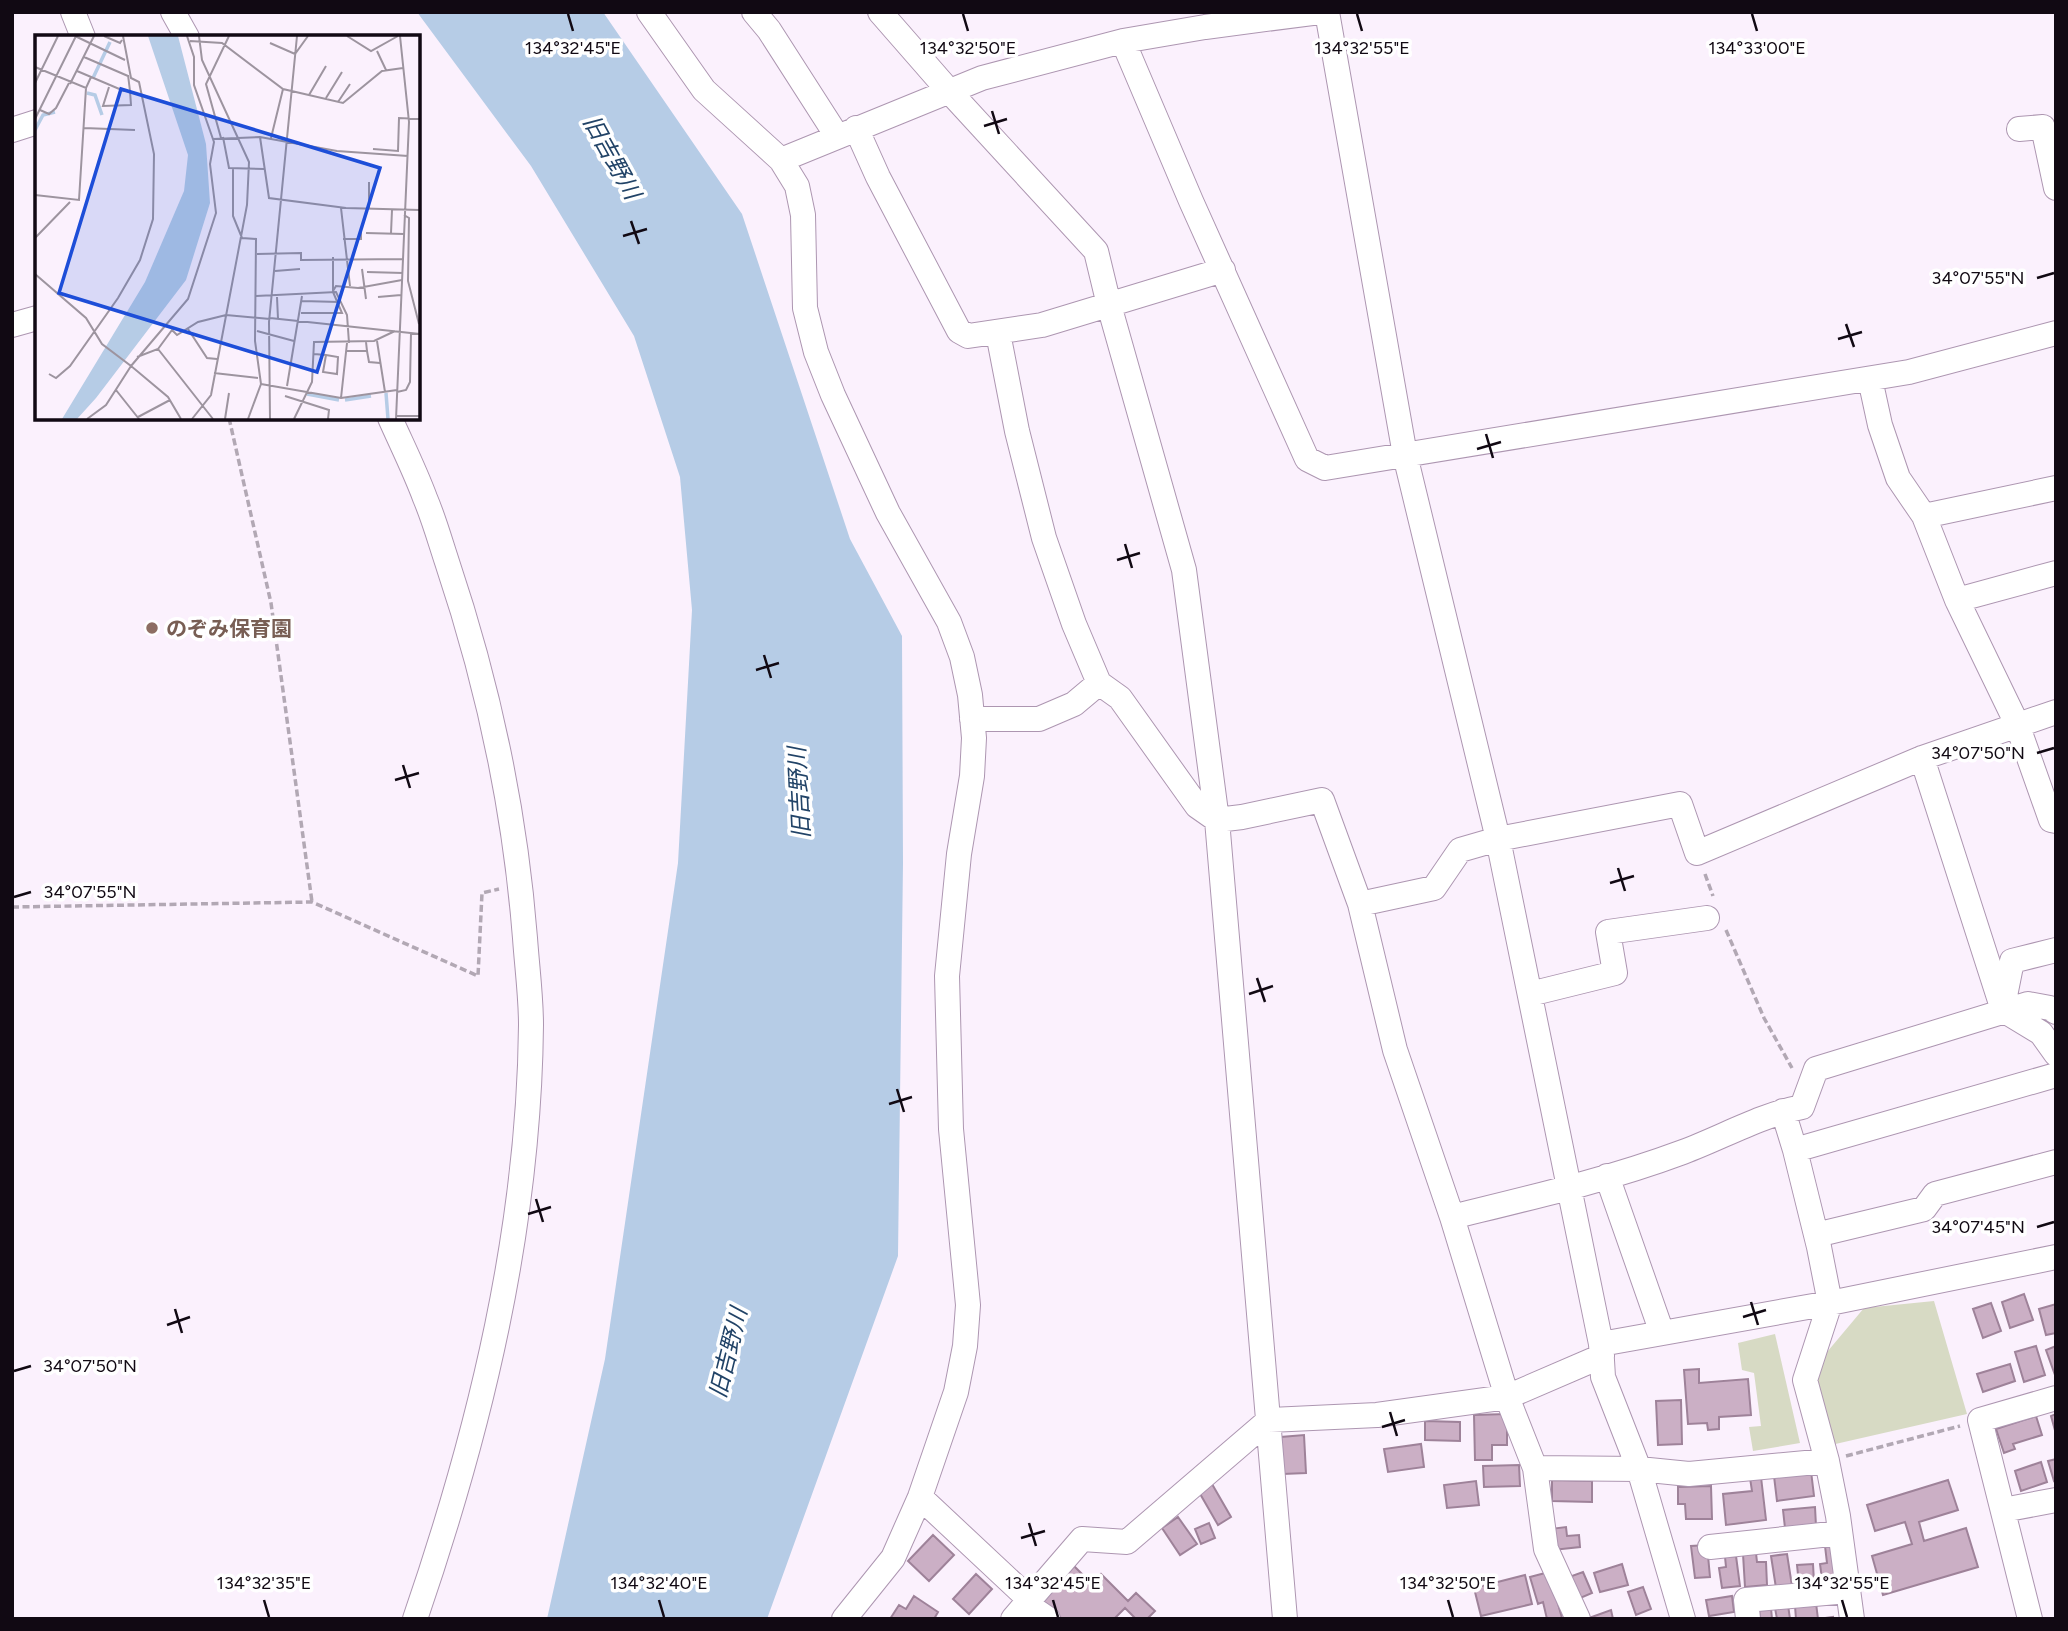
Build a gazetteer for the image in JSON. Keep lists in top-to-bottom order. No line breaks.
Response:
{"water":["旧吉野川"],"places":["のぞみ保育園"],"coordinates":["134°32'45\"E","134°32'50\"E","134°32'55\"E","134°33'00\"E","34°07'55\"N","34°07'50\"N","34°07'45\"N","134°32'35\"E","134°32'40\"E"]}
